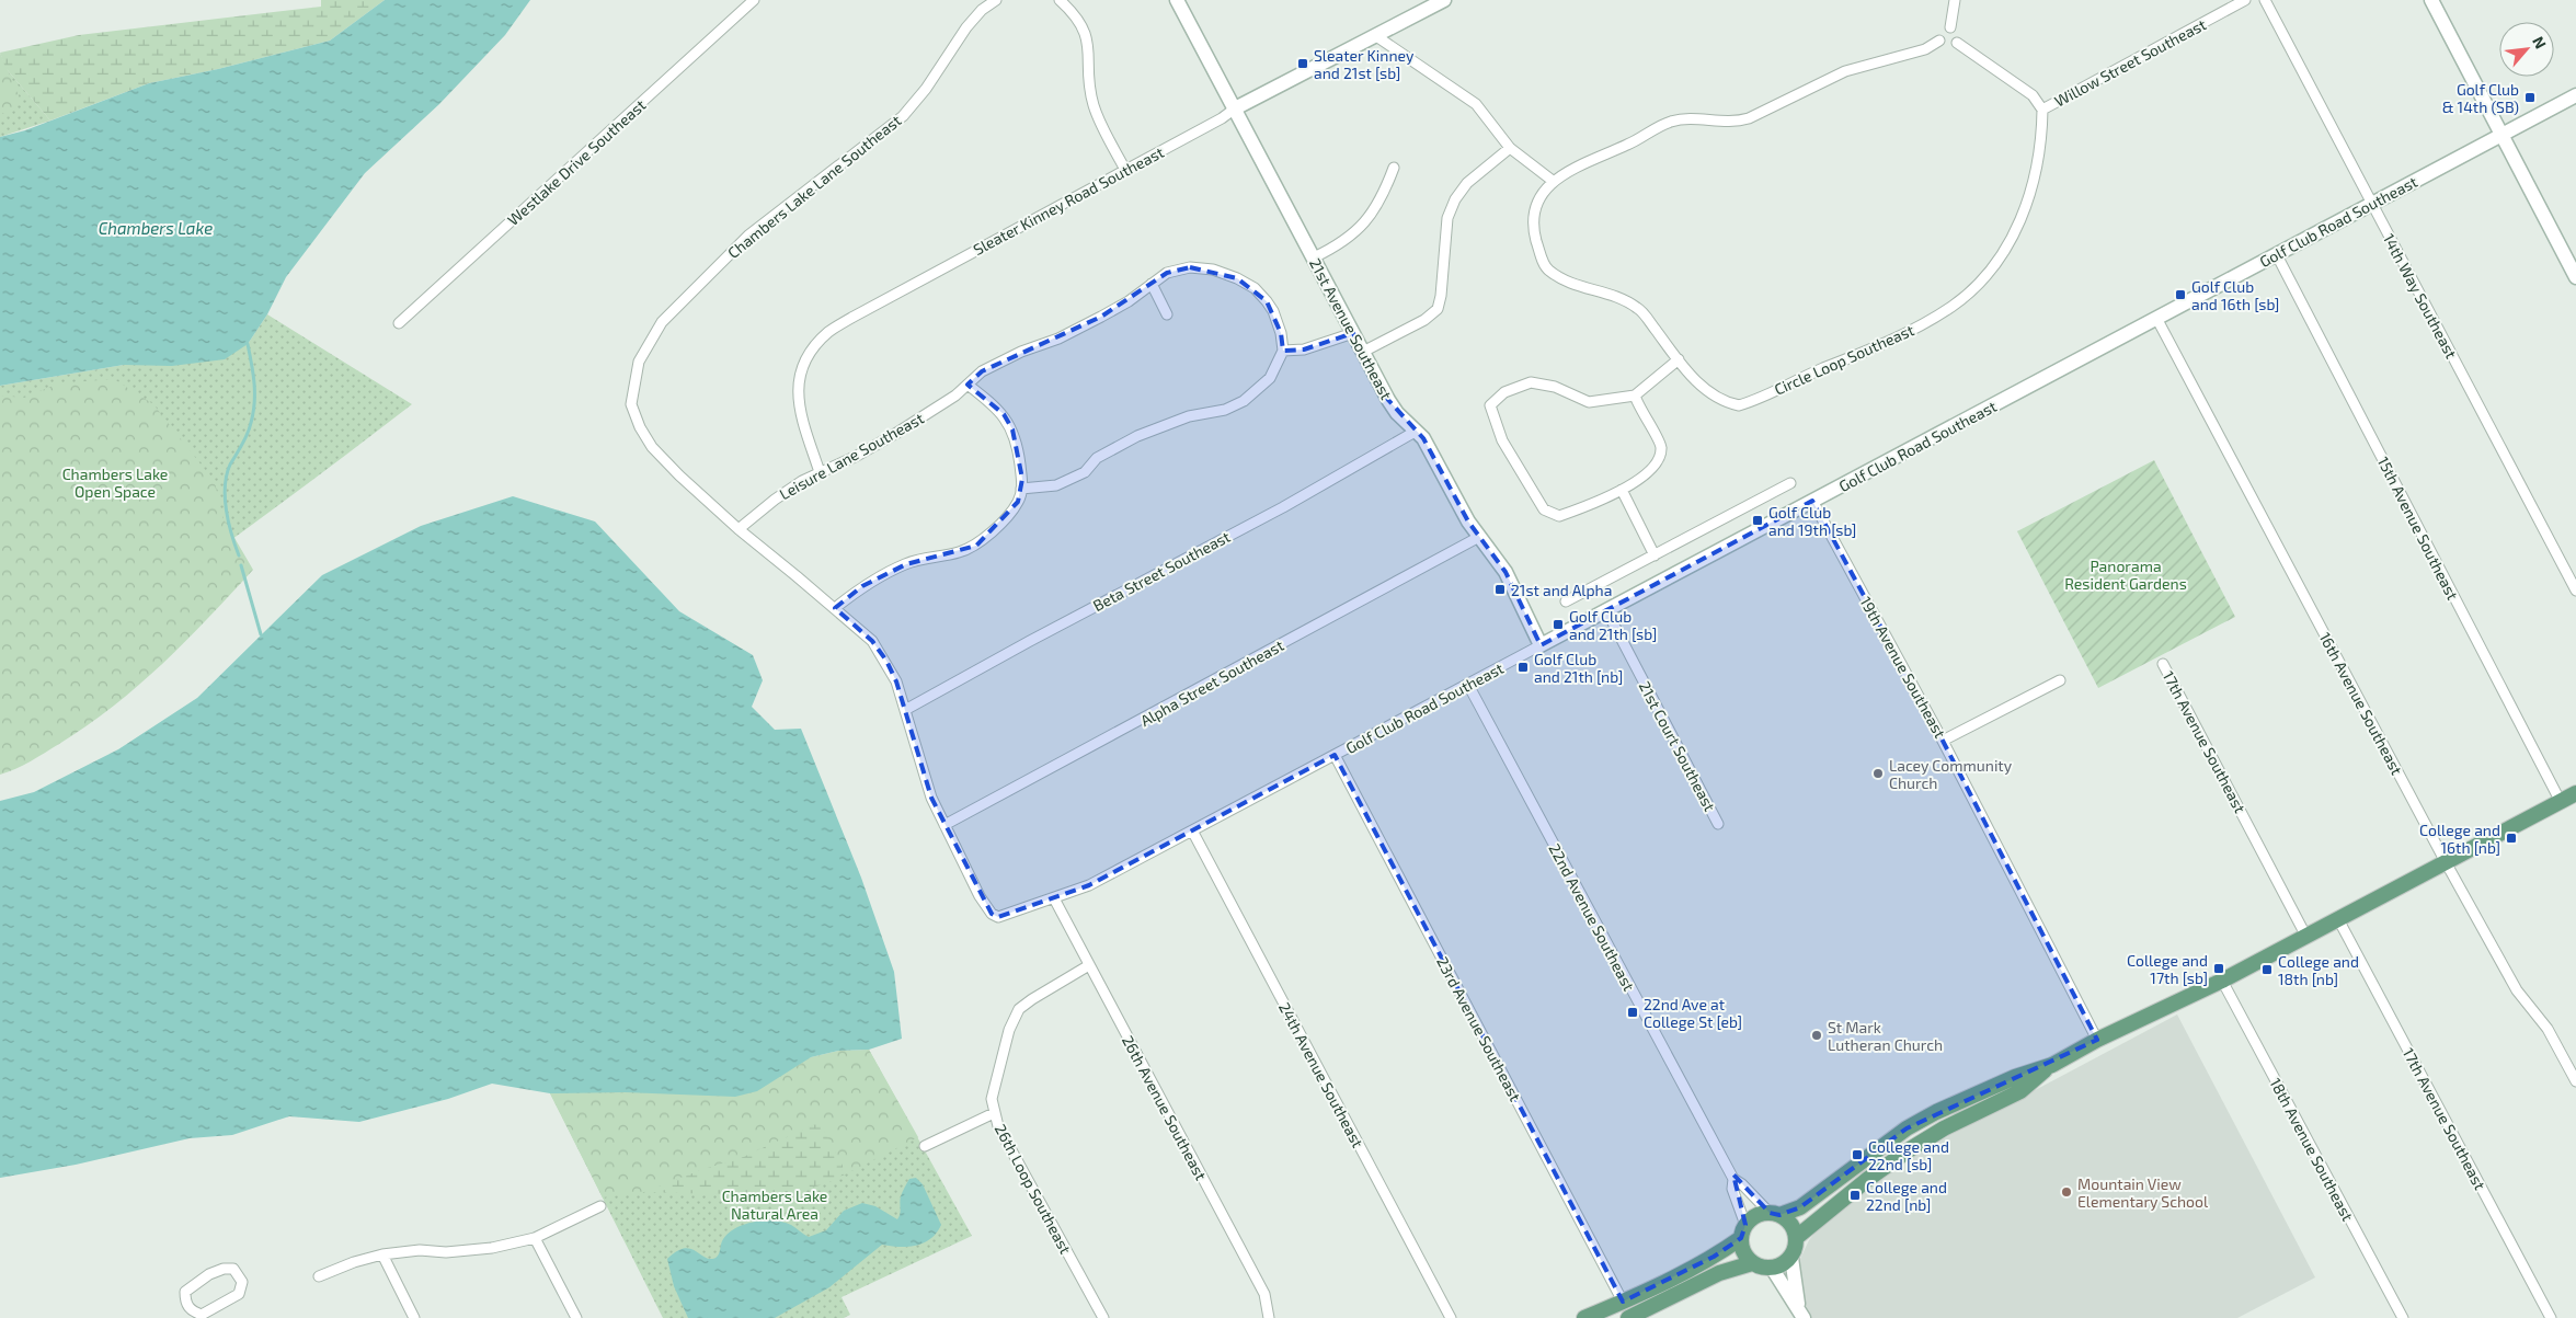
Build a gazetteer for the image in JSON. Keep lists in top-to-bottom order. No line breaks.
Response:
{"streets":{"street":["Willow Street Southeast","Westlake Drive Southeast","Chambers Lake Lane Southeast","Sleater Kinney Road Southeast","Golf Club Road Southeast","14th Way Southeast","21st Avenue Southeast","Circle Loop Southeast","Leisure Lane Southeast","15th Avenue Southeast","Beta Street Southeast","19th Avenue Southeast","Alpha Street Southeast","16th Avenue Southeast","17th Avenue Southeast","21st Court Southeast","22nd Avenue Southeast","23rd Avenue Southeast","24th Avenue Southeast","26th Avenue Southeast","18th Avenue Southeast","26th Loop Southeast"]},"crossings":[["Willow Street Southeast","Circle Loop Southeast"],["Chambers Lake Lane Southeast","Golf Club Road Southeast"],["Chambers Lake Lane Southeast","Leisure Lane Southeast"],["Chambers Lake Lane Southeast","Beta Street Southeast"],["Chambers Lake Lane Southeast","Alpha Street Southeast"],["Sleater Kinney Road Southeast","21st Avenue Southeast"],["Sleater Kinney Road Southeast","Leisure Lane Southeast"],["Golf Club Road Southeast","14th Way Southeast"],["Golf Club Road Southeast","21st Avenue Southeast"],["Golf Club Road Southeast","15th Avenue Southeast"],["Golf Club Road Southeast","19th Avenue Southeast"],["Golf Club Road Southeast","Alpha Street Southeast"],["Golf Club Road Southeast","16th Avenue Southeast"],["Golf Club Road Southeast","21st Court Southeast"],["Golf Club Road Southeast","22nd Avenue Southeast"],["Golf Club Road Southeast","23rd Avenue Southeast"],["Golf Club Road Southeast","24th Avenue Southeast"],["Golf Club Road Southeast","26th Avenue Southeast"],["21st Avenue Southeast","Beta Street Southeast"],["21st Avenue Southeast","Alpha Street Southeast"],["26th Avenue Southeast","26th Loop Southeast"]],"water":["Chambers Lake"],"parks":["Chambers Lake Open Space","Panorama Resident Gardens","Chambers Lake Natural Area"],"places":{"transit":["Sleater Kinney and 21st [sb]","Golf Club & 14th (SB)","Golf Club and 16th [sb]","Golf Club and 19th [sb]","21st and Alpha","Golf Club and 21th [sb]","Golf Club and 21th [nb]","College and 16th [nb]","College and 17th [sb]","College and 18th [nb]","22nd Ave at College St [eb]","College and 22nd [sb]","College and 22nd [nb]"],"other":["Lacey Community Church","St Mark Lutheran Church","Mountain View Elementary School"]},"north":"top right"}
